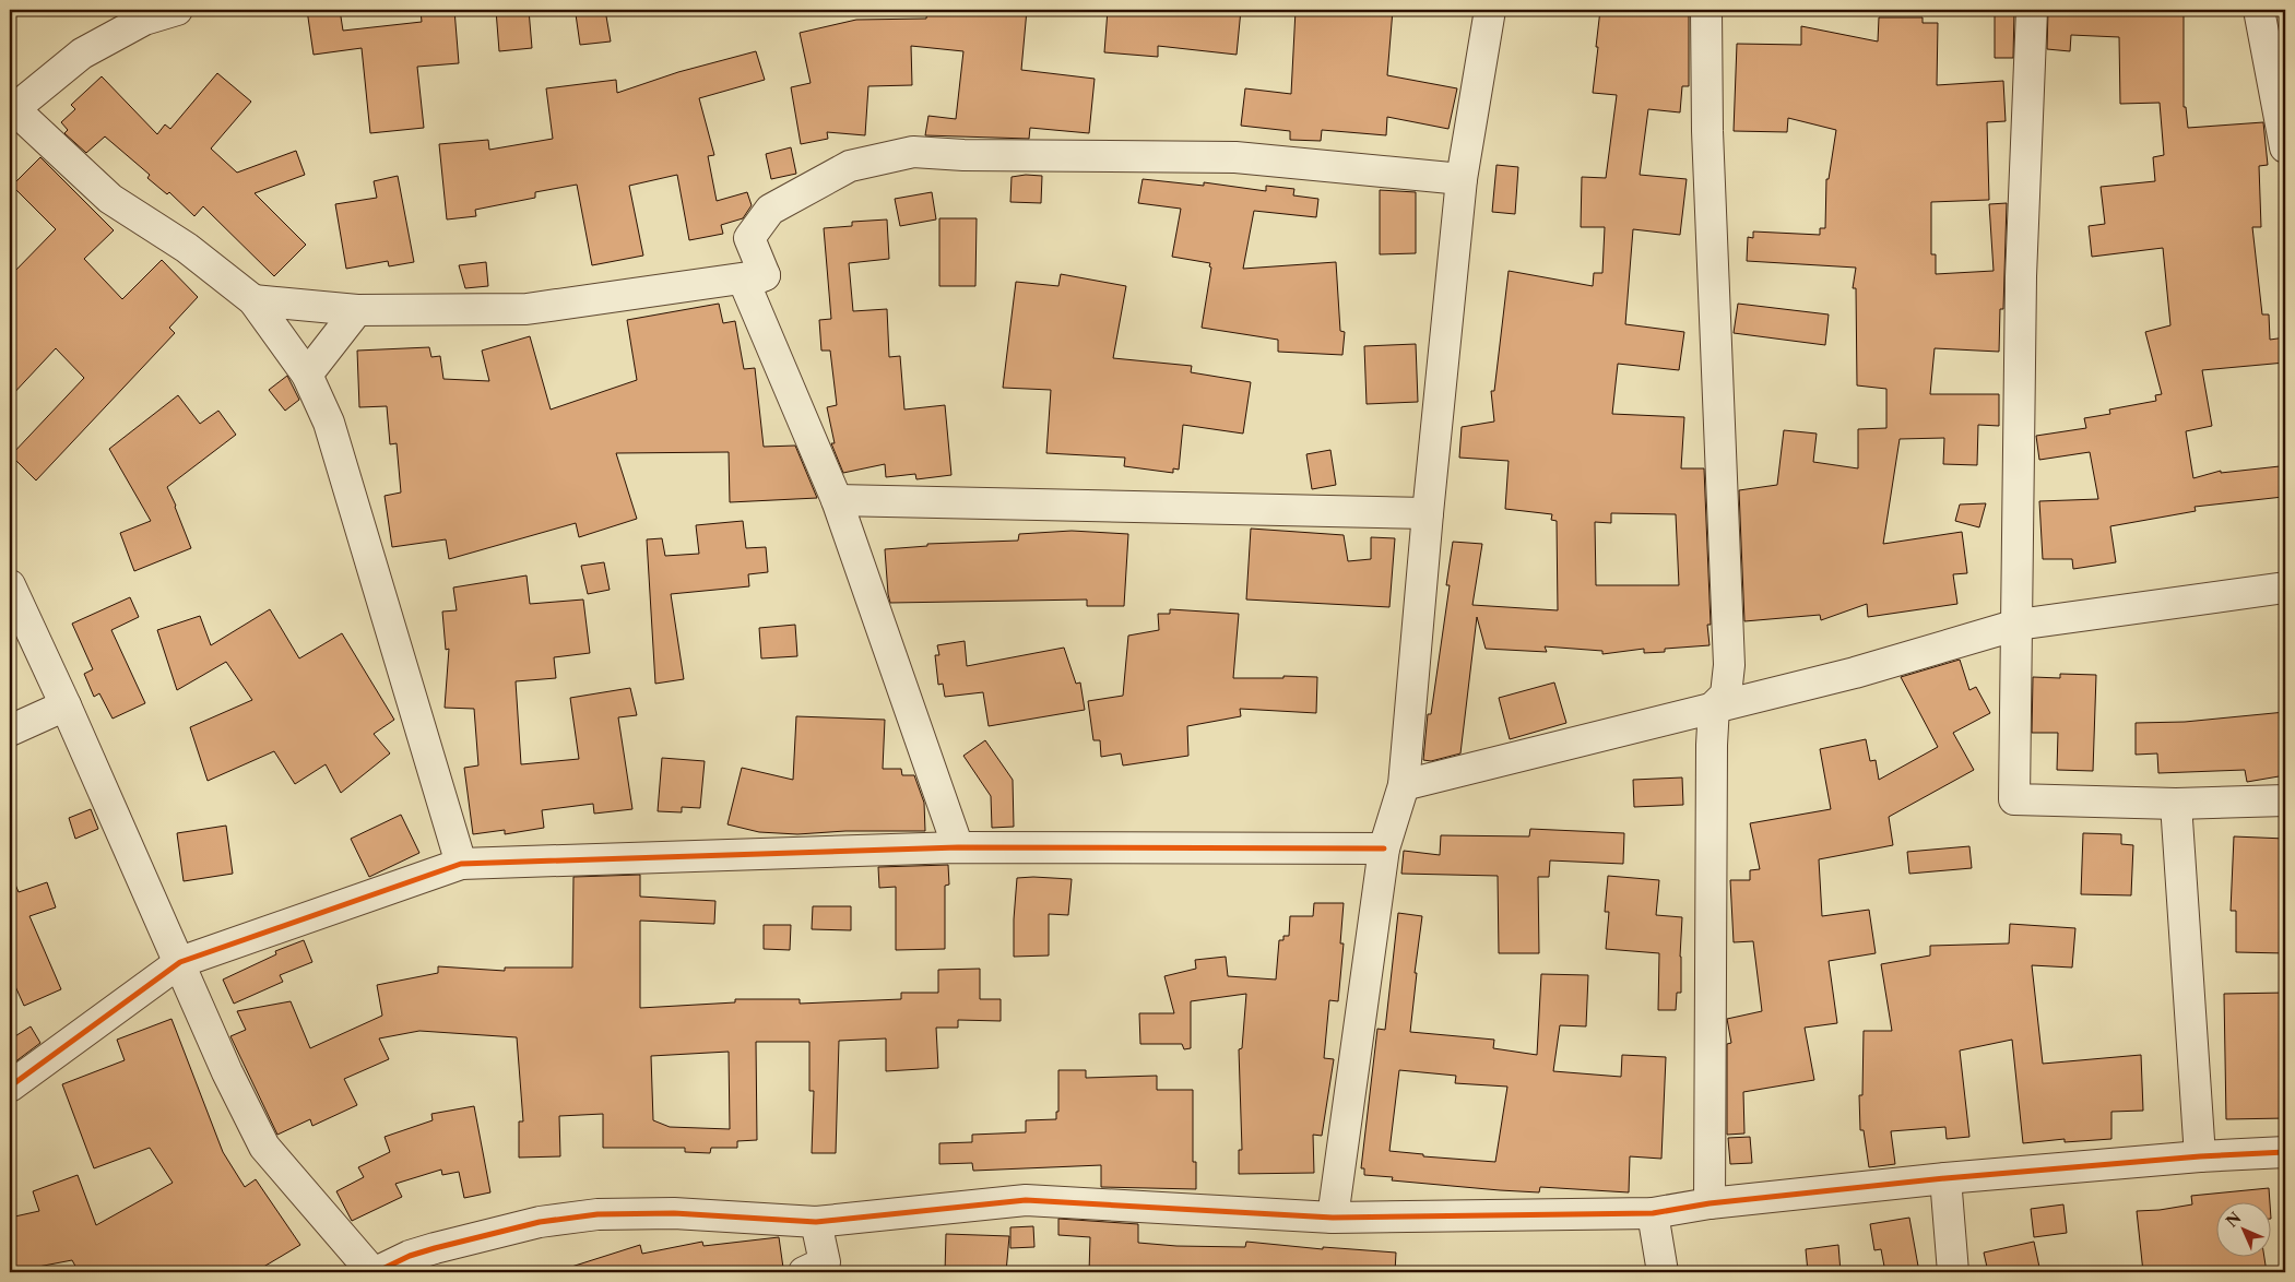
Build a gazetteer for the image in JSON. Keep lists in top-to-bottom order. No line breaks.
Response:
{"north":"top left"}
